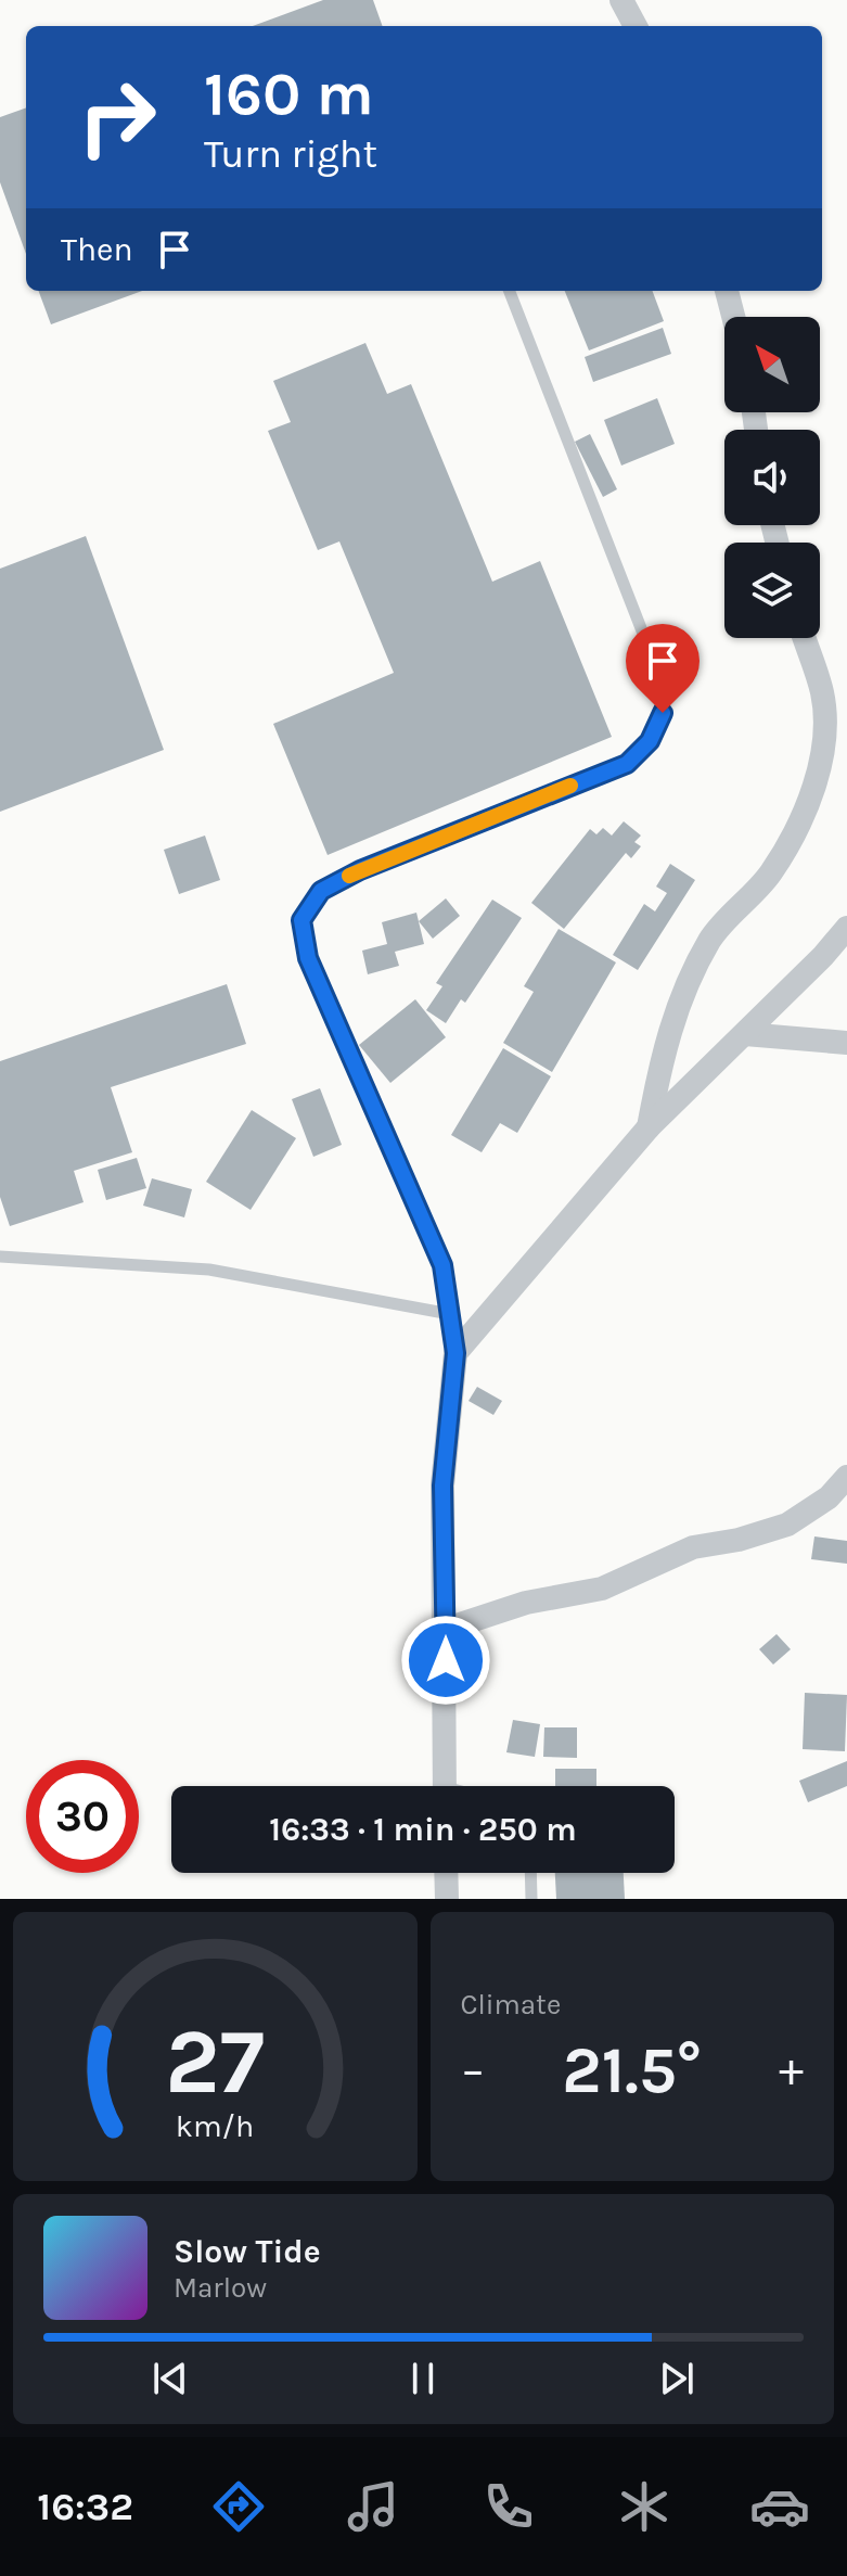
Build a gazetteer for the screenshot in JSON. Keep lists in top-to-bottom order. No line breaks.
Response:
{"north":"top left","page":{"turn":["160 m","Turn right"],"then":"Then","limit":"30","trip":"16:33 · 1 min · 250 m","tile":"Climate","heat":["−","21.5°","+"],"song":["Slow Tide","Marlow"],"tabs":"16:32","gauge":["27","km/h"]}}
